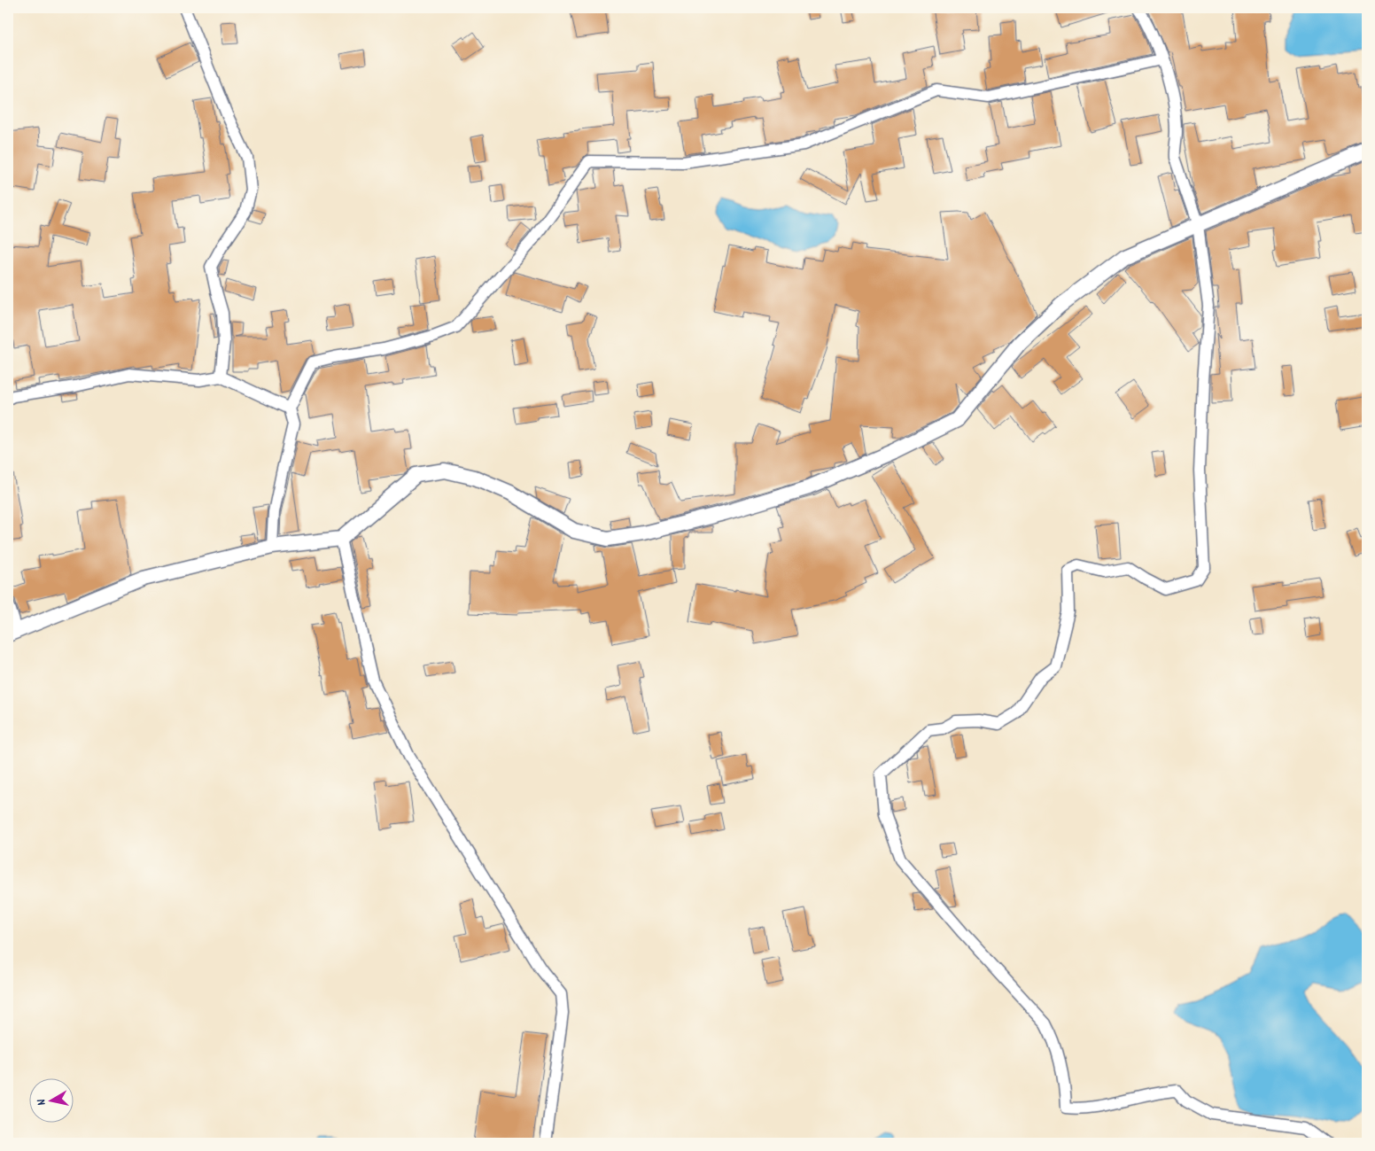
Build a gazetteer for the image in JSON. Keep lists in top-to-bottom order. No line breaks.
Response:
{"north":"left"}
